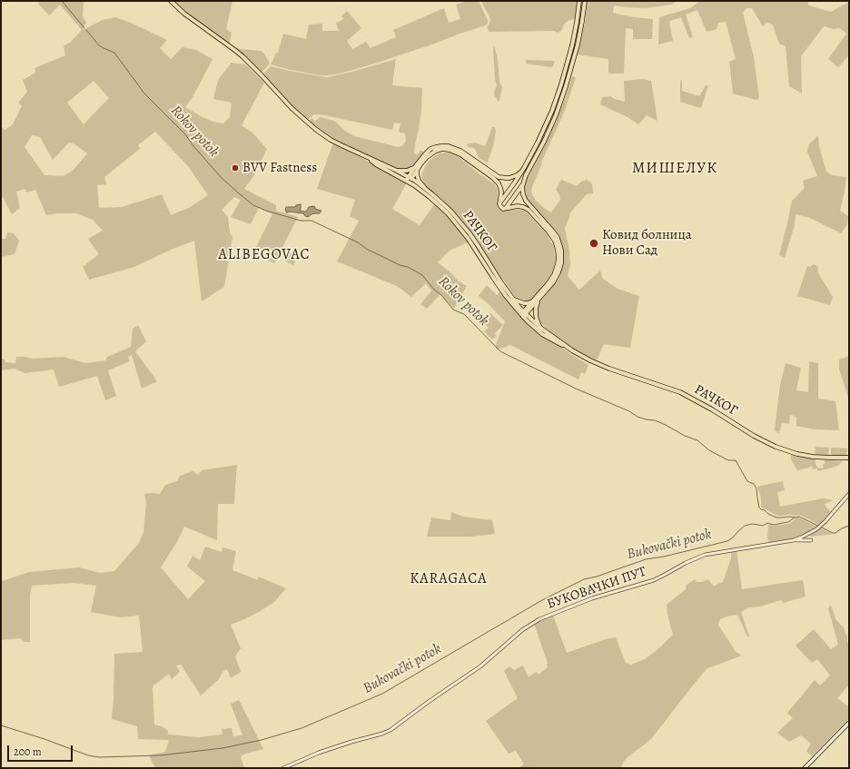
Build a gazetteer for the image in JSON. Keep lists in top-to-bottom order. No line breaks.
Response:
{"streets":{"main road":["РАЧКОГ"],"street":["БУКОВАЧКИ ПУТ"]},"districts":["МИШЕЛУК","ALIBEGOVAC","KARAGACA"],"water":["Rokov potok","Bukovački potok"],"places":["BVV Fastness","Ковид болница Нови Сад"],"scale_bar":"200 m"}
